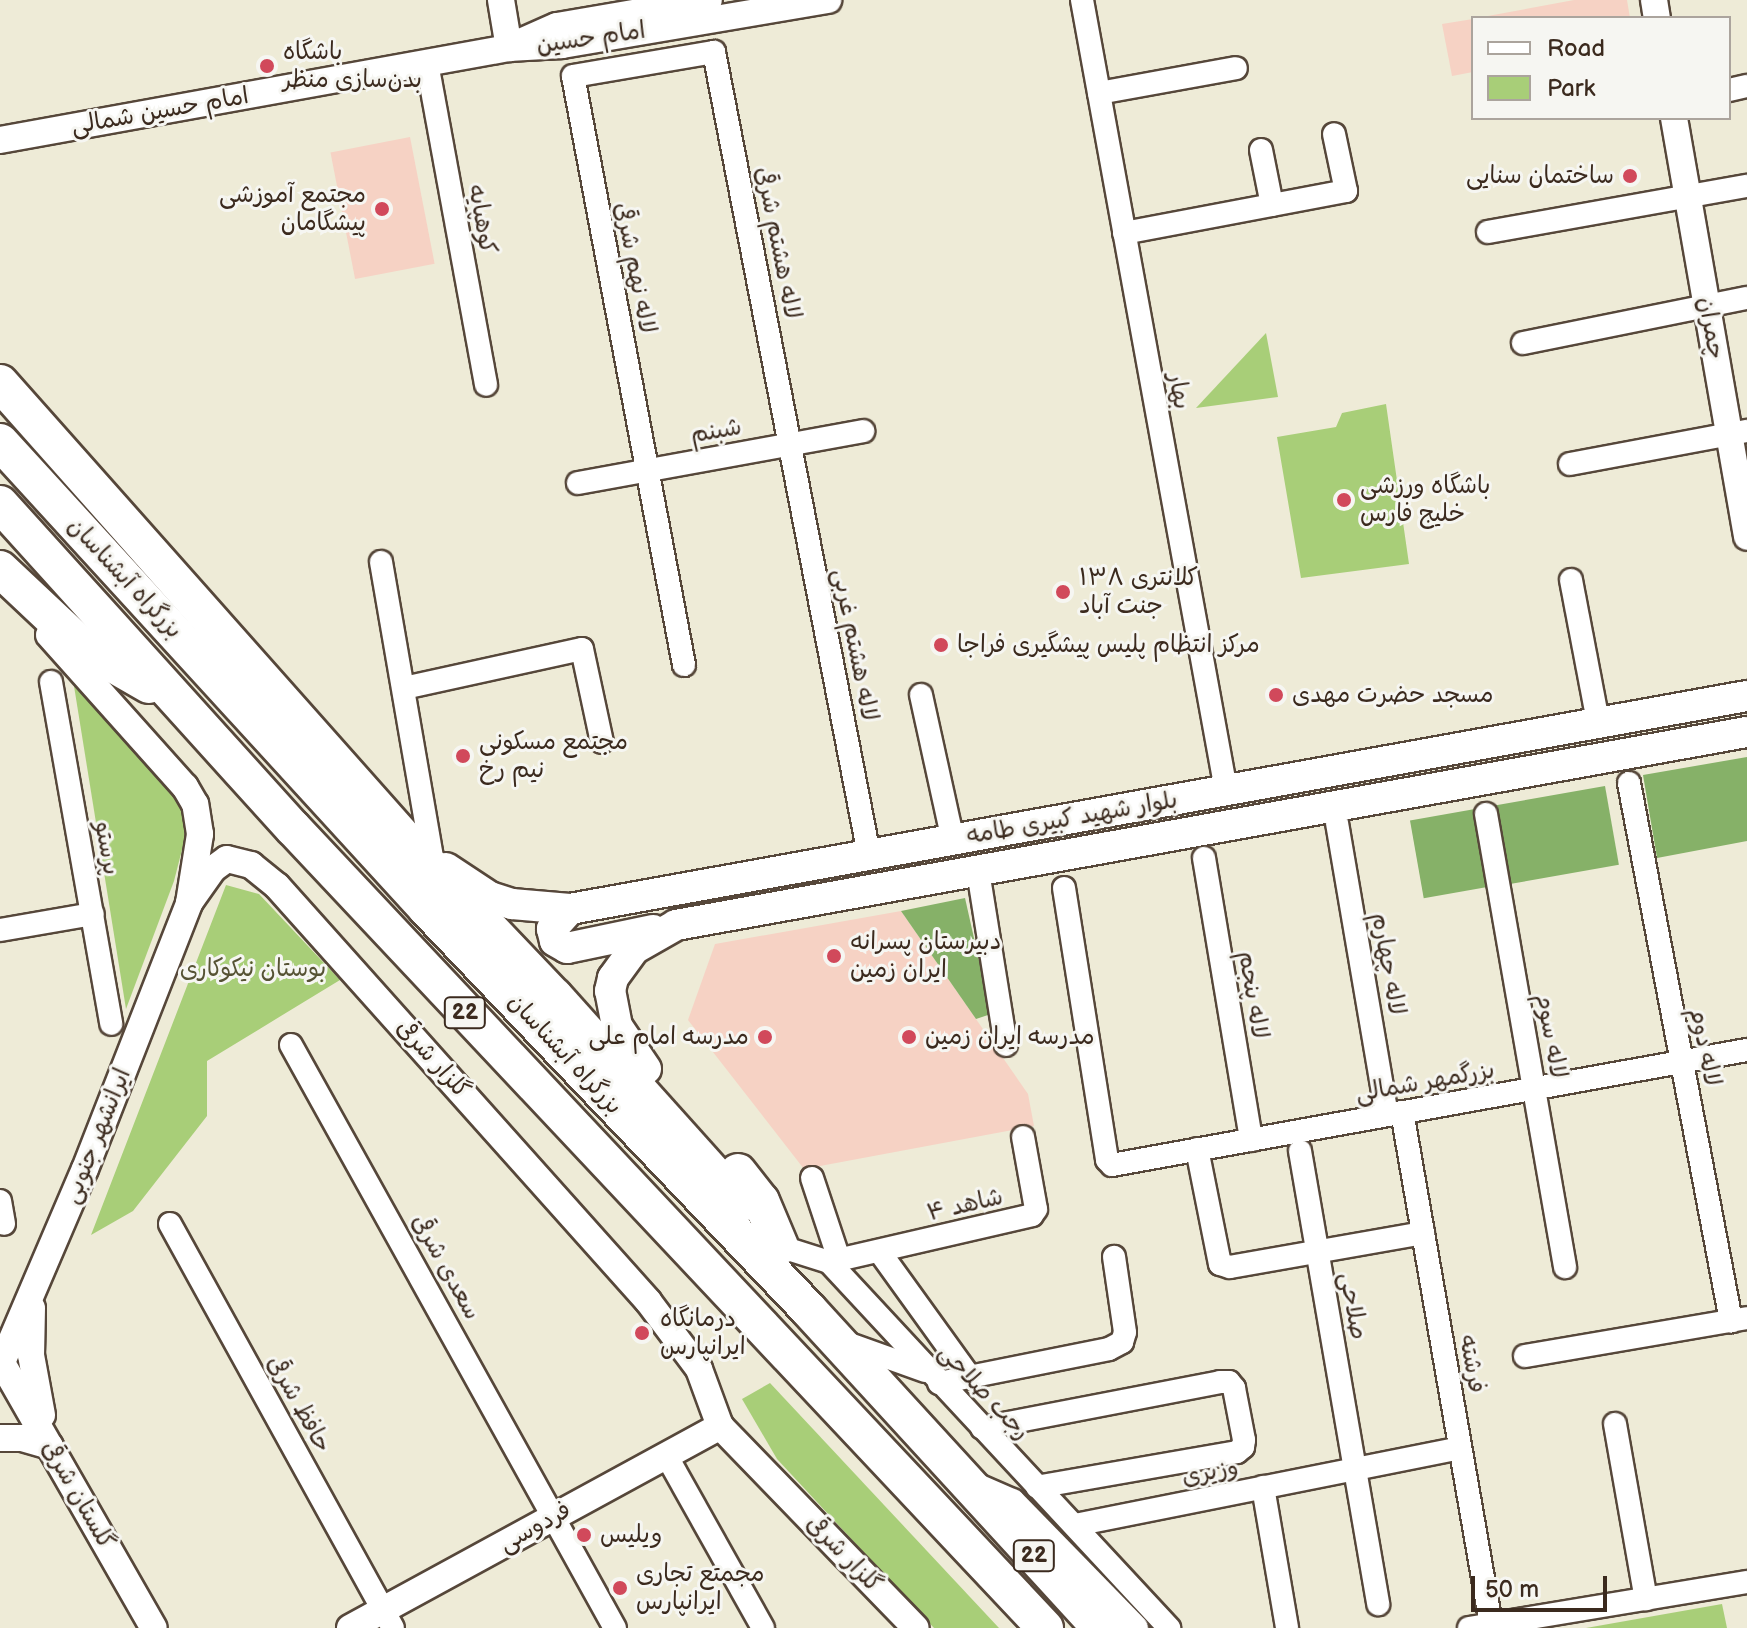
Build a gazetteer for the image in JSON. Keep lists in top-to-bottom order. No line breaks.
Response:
{"streets":{"highway":["بزرگراه آبشناسان","22"],"main road":["بلوار شهید کبیری طامه"],"street":["امام حسین","امام حسین شمالی","کوهپایه","لاله هشتم شرقی","لاله نهم شرقی","چمران","بهار","شبنم","لاله هشتم غربی","پرستو","لاله چهارم","لاله پنجم","لاله سوم","لاله دوم","گلزار شرقی","بزرگمهر شمالی","ایرانشهر جنوبی","شاهد ۴","سعدی شرقی","صلاحی","فرشته","رجب صلاحی","حافظ شرقی","وزیری","گلستان شرقی","فردوسی"]},"crossings":[["امام حسین","امام حسین شمالی"],["امام حسین شمالی","کوهپایه"],["لاله هشتم شرقی","لاله نهم شرقی"],["لاله هشتم شرقی","شبنم"],["لاله هشتم شرقی","لاله هشتم غربی"],["لاله نهم شرقی","شبنم"],["بهار","بلوار شهید کبیری طامه"],["شبنم","لاله هشتم غربی"],["بزرگراه آبشناسان","رجب صلاحی"],["لاله هشتم غربی","بلوار شهید کبیری طامه"],["لاله چهارم","بزرگمهر شمالی"],["لاله چهارم","فرشته"],["لاله پنجم","بزرگمهر شمالی"],["لاله سوم","بزرگمهر شمالی"],["لاله دوم","بزرگمهر شمالی"],["گلزار شرقی","ایرانشهر جنوبی"],["گلزار شرقی","فردوسی"],["بزرگمهر شمالی","فرشته"],["ایرانشهر جنوبی","گلستان شرقی"],["شاهد ۴","رجب صلاحی"],["سعدی شرقی","فردوسی"],["صلاحی","وزیری"],["فرشته","وزیری"],["رجب صلاحی","وزیری"],["حافظ شرقی","فردوسی"]],"parks":["بوستان نیکوکاری"],"places":["باشگاه بدن‌سازی منظر","ساختمان سنایی","مجتمع آموزشی پیشگامان","باشگاه ورزشی خلیج فارس","کلانتری ۱۳۸ جنت آباد","مرکز انتظام پلیس پیشگیری فراجا","مسجد حضرت مهدی","مجتمع مسکونی نیم رخ","دبیرستان پسرانه ایران زمین","مدرسه امام علی","مدرسه ایران زمین","درمانگاه ایرانپارس","ویلیس","مجمتع تجاری ایرانپارس"],"legend":["Road","Park"],"scale_bar":"50 m"}
